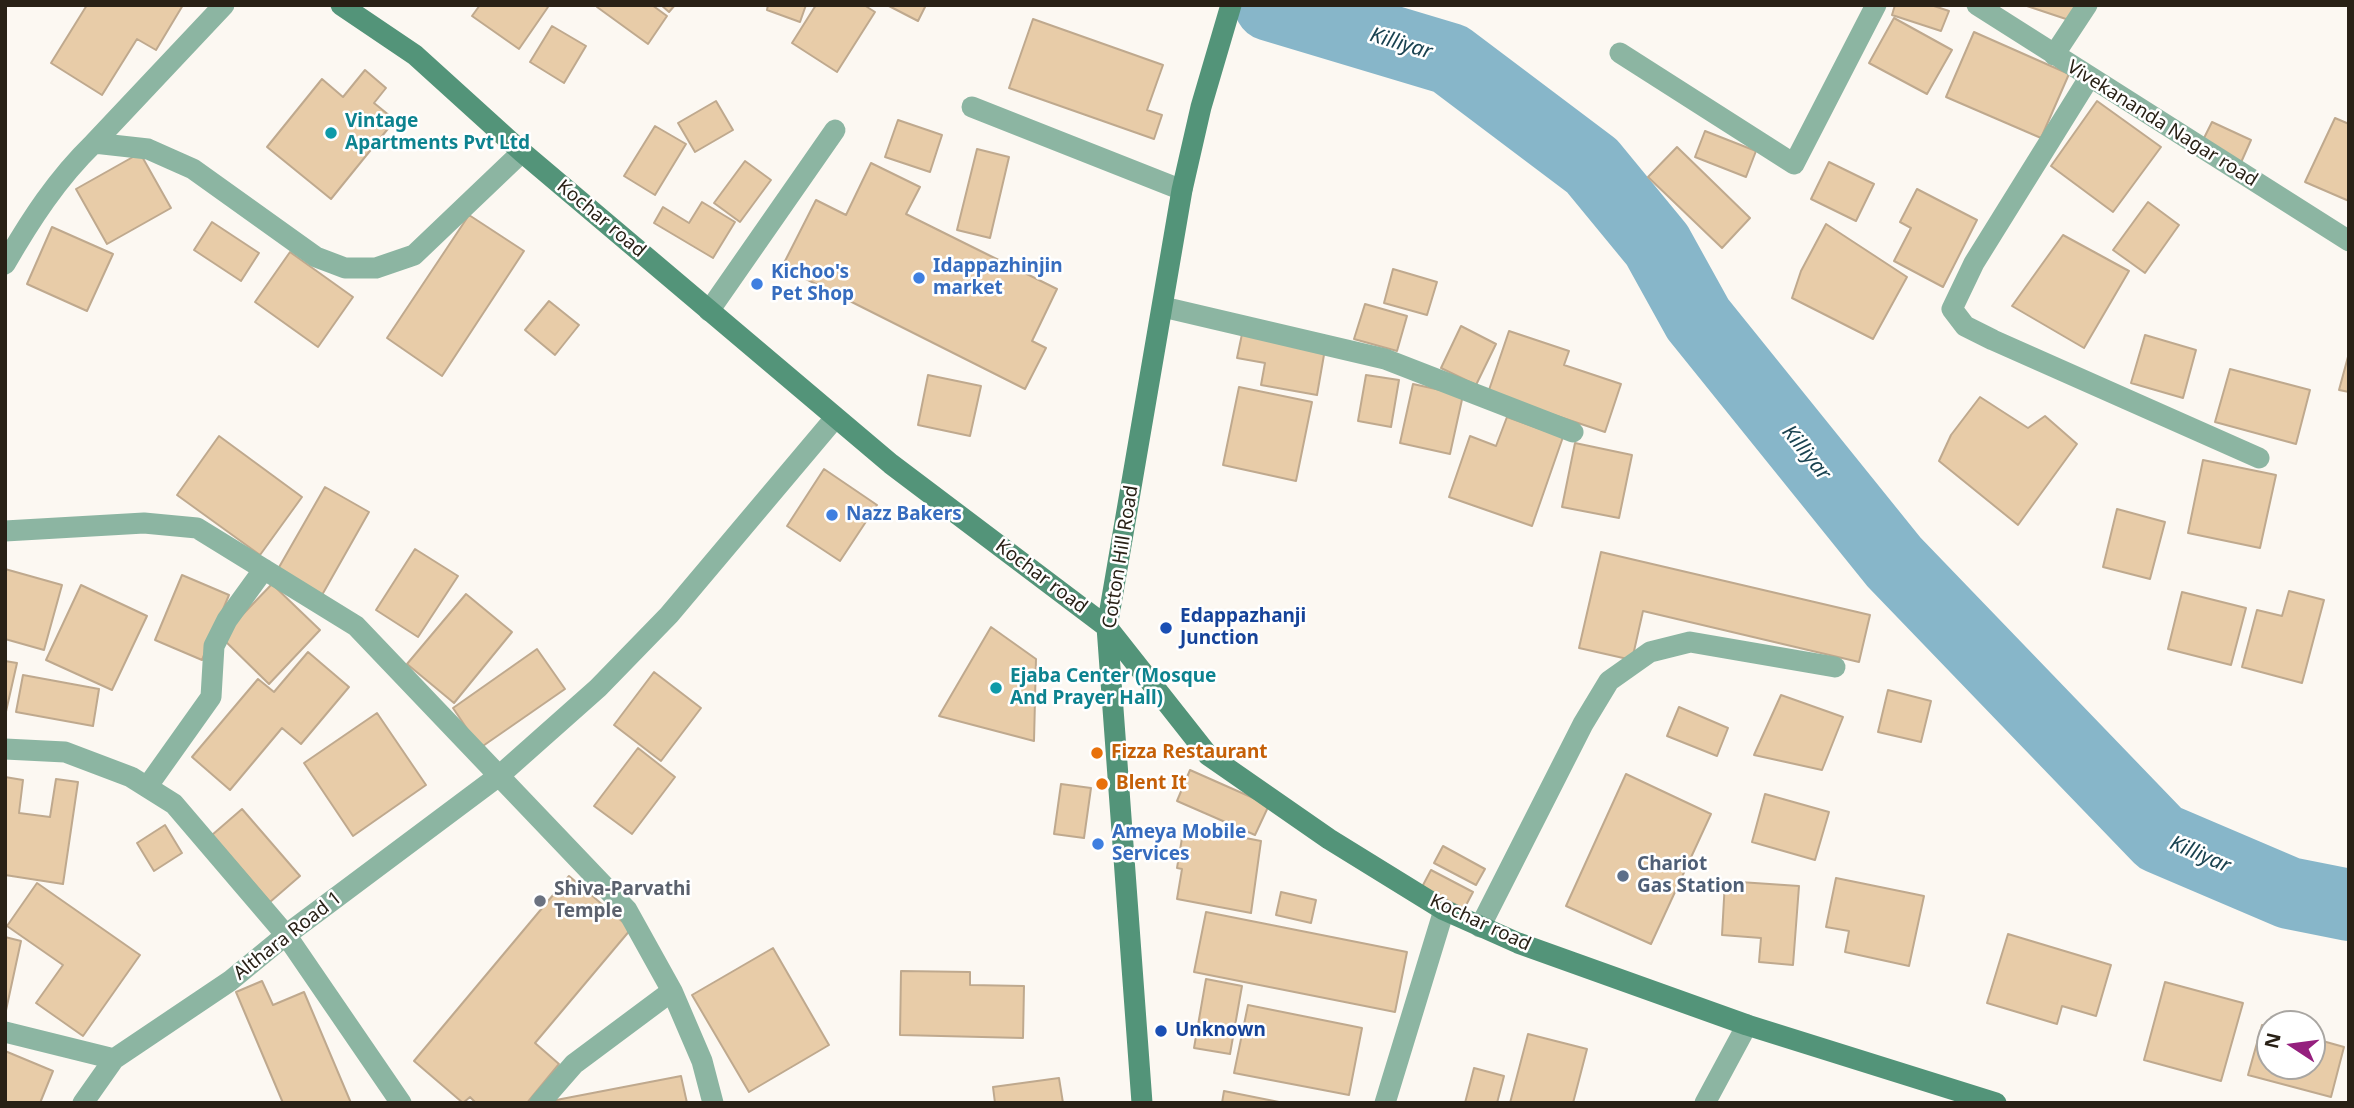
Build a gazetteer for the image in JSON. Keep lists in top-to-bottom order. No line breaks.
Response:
{"streets":{"street":["Vivekananda Nagar road","Kochar road","Cotton Hill Road","Althara Road 1"]},"crossings":[["Kochar road","Cotton Hill Road"],["Kochar road","Althara Road 1"]],"water":["Killiyar"],"places":["Vintage Apartments Pvt Ltd","Idappazhinjin market","Kichoo's Pet Shop","Nazz Bakers","Edappazhanji Junction","Ejaba Center (Mosque And Prayer Hall)","Fizza Restaurant","Blent It","Ameya Mobile Services","Chariot Gas Station","Shiva-Parvathi Temple","Unknown"],"north":"left"}
